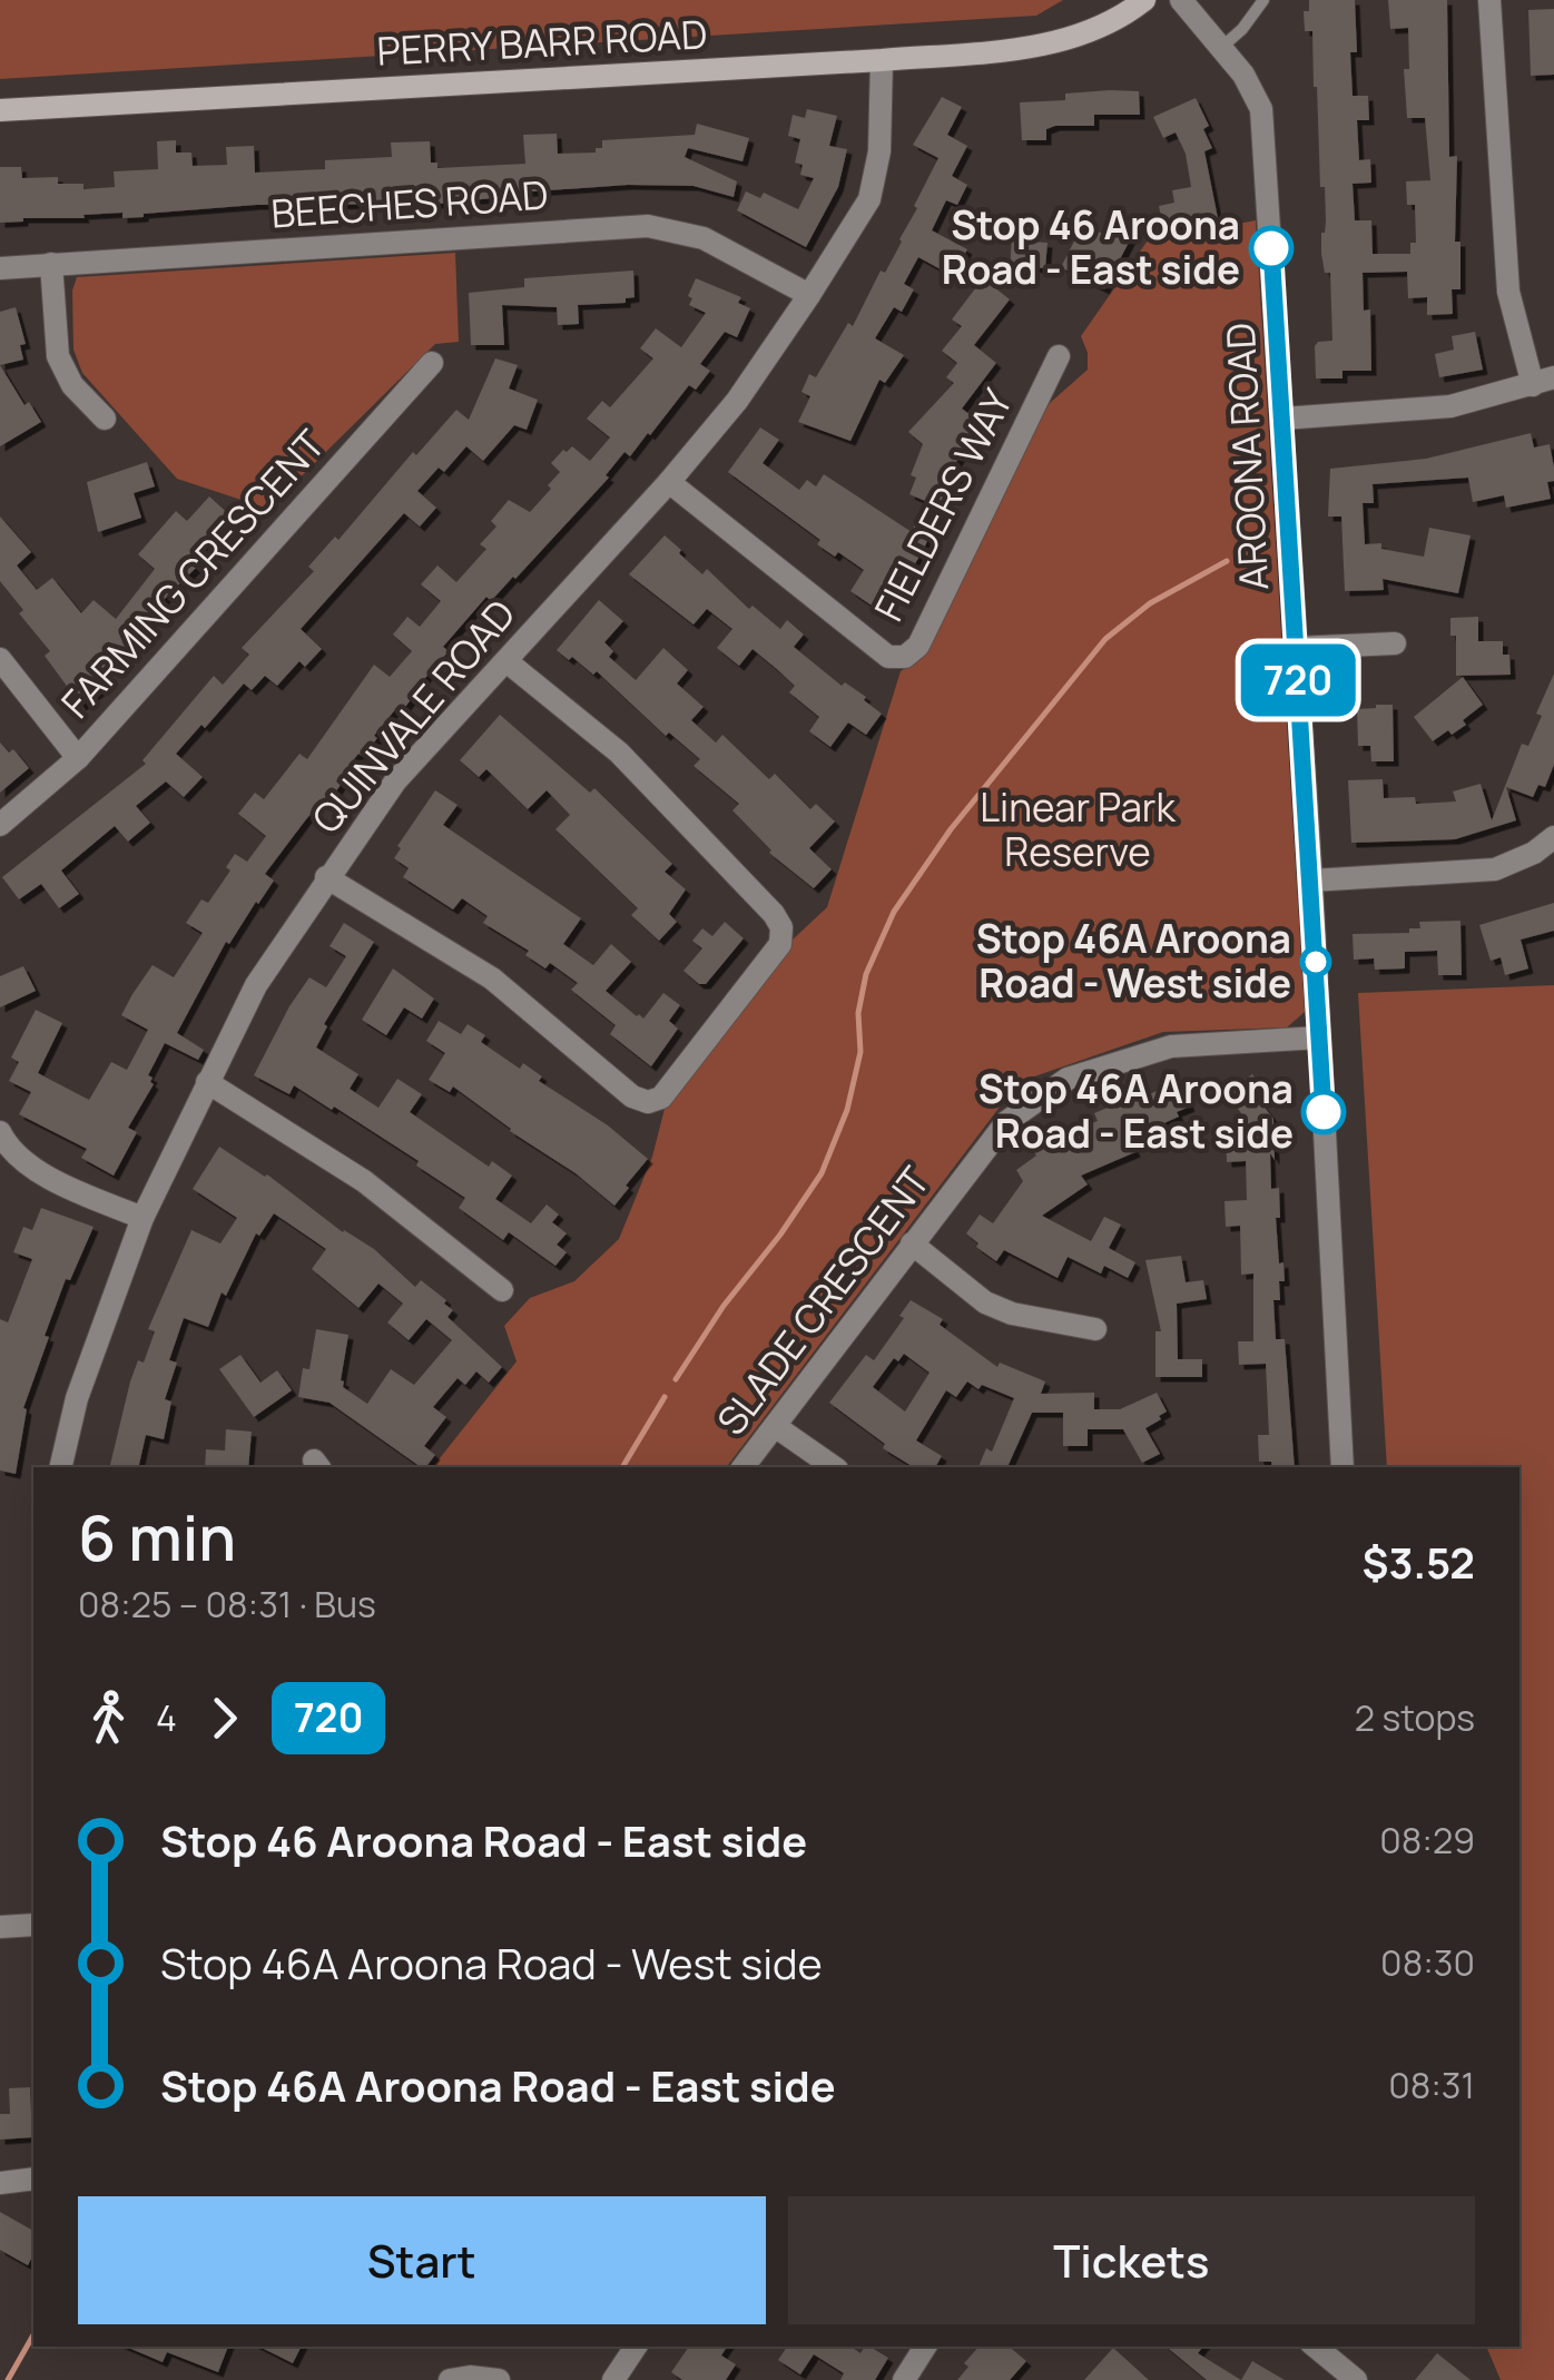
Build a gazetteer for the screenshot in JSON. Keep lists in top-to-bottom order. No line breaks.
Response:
{"streets":{"street":["PERRY BARR ROAD","BEECHES ROAD","AROONA ROAD","FIELDERS WAY","FARMING CRESCENT","QUINVALE ROAD","SLADE CRESCENT"]},"crossings":[["PERRY BARR ROAD","QUINVALE ROAD"],["BEECHES ROAD","QUINVALE ROAD"],["AROONA ROAD","SLADE CRESCENT"],["FIELDERS WAY","QUINVALE ROAD"]],"parks":["Linear Park Reserve"],"places":["Stop 46 Aroona Road - East side","Stop 46A Aroona Road - West side","Stop 46A Aroona Road - East side"],"lines":["bus line 720"],"page":{"on_map":"720","heading":["6 min","08:25 – 08:31 · Bus","$3.52"],"legs":["4","720","2 stops"],"list":[{"name":"Stop 46 Aroona Road - East side","value":"08:29"},{"name":"Stop 46A Aroona Road - West side","value":"08:30"},{"name":"Stop 46A Aroona Road - East side","value":"08:31"}],"buttons":["Start","Tickets"]}}
